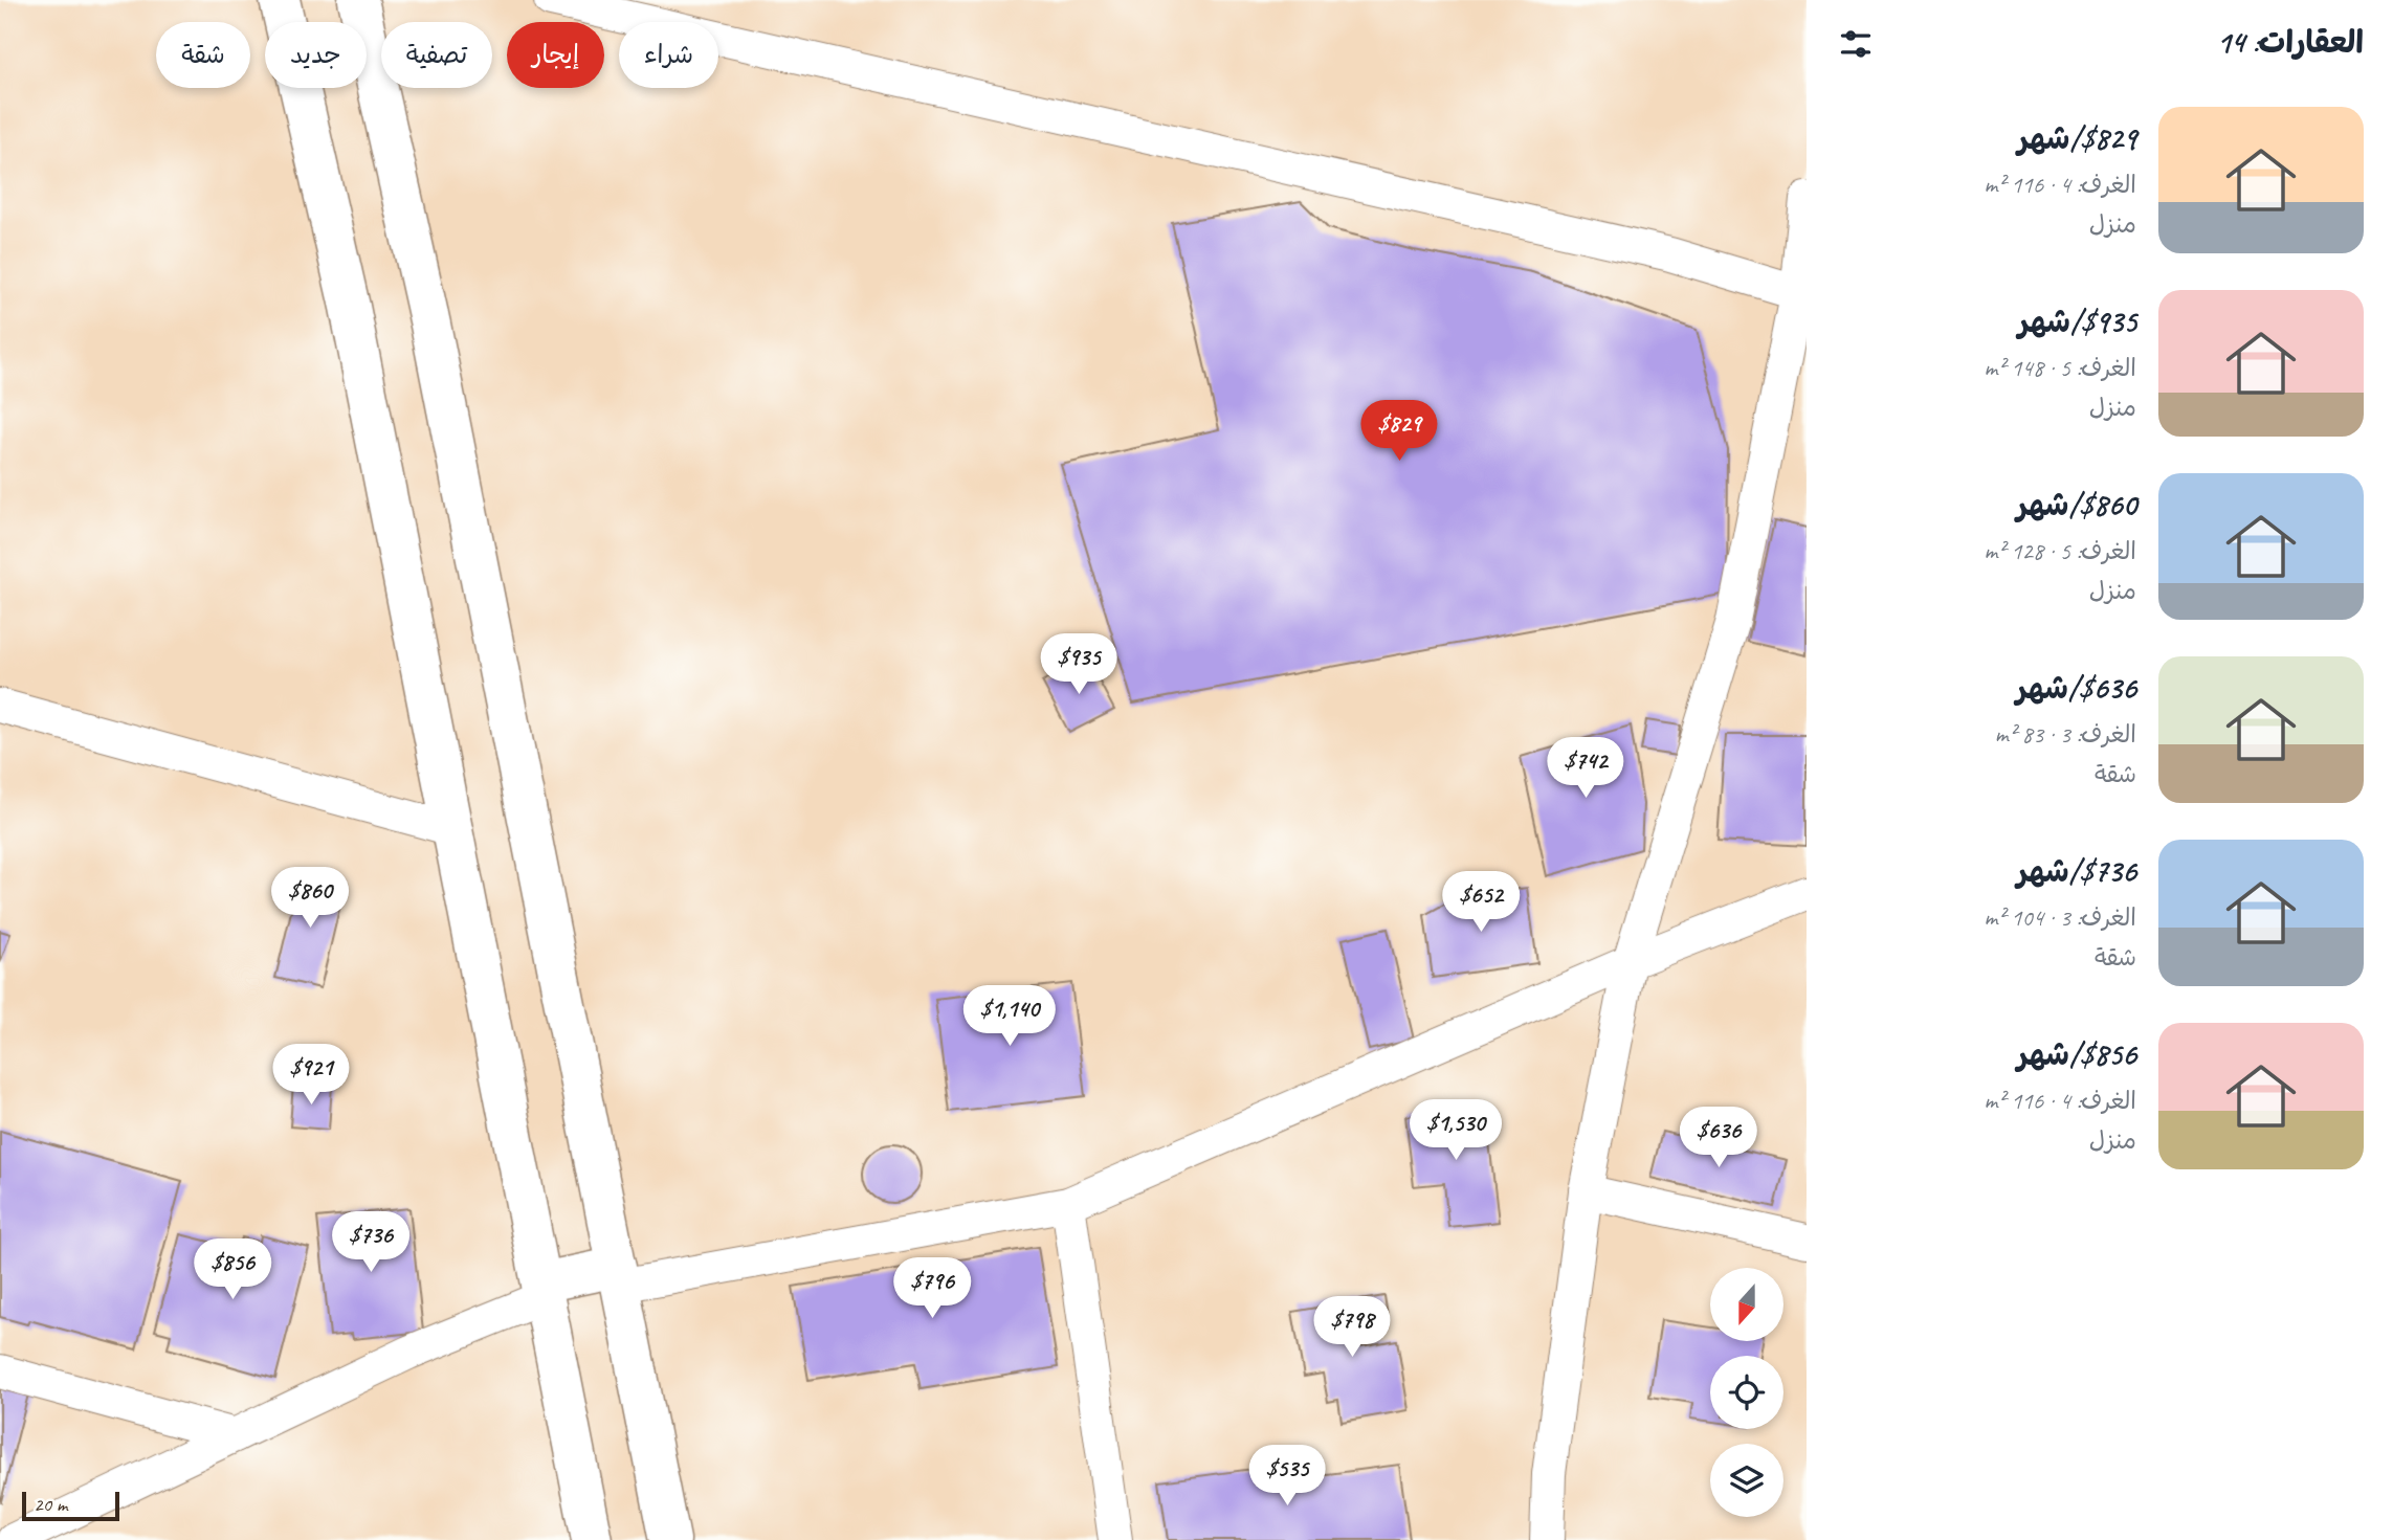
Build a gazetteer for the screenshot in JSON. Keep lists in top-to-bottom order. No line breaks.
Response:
{"scale_bar":"20 m","north":"bottom","page":{"heading":"العقارات: 14","chip":["شراء","إيجار","تصفية","جديد","شقة"],"list":[{"name":"$829/شهر","note":"الغرف: 4 · 116 m² · منزل"},{"name":"$935/شهر","note":"الغرف: 5 · 148 m² · منزل"},{"name":"$860/شهر","note":"الغرف: 5 · 128 m² · منزل"},{"name":"$636/شهر","note":"الغرف: 3 · 83 m² · شقة"},{"name":"$736/شهر","note":"الغرف: 3 · 104 m² · شقة"},{"name":"$856/شهر","note":"الغرف: 4 · 116 m² · منزل"}],"price":["$829","$935","$742","$860","$652","$1,140","$921","$1,530","$636","$736","$856","$796","$798","$535"],"scale":"20 m"}}
